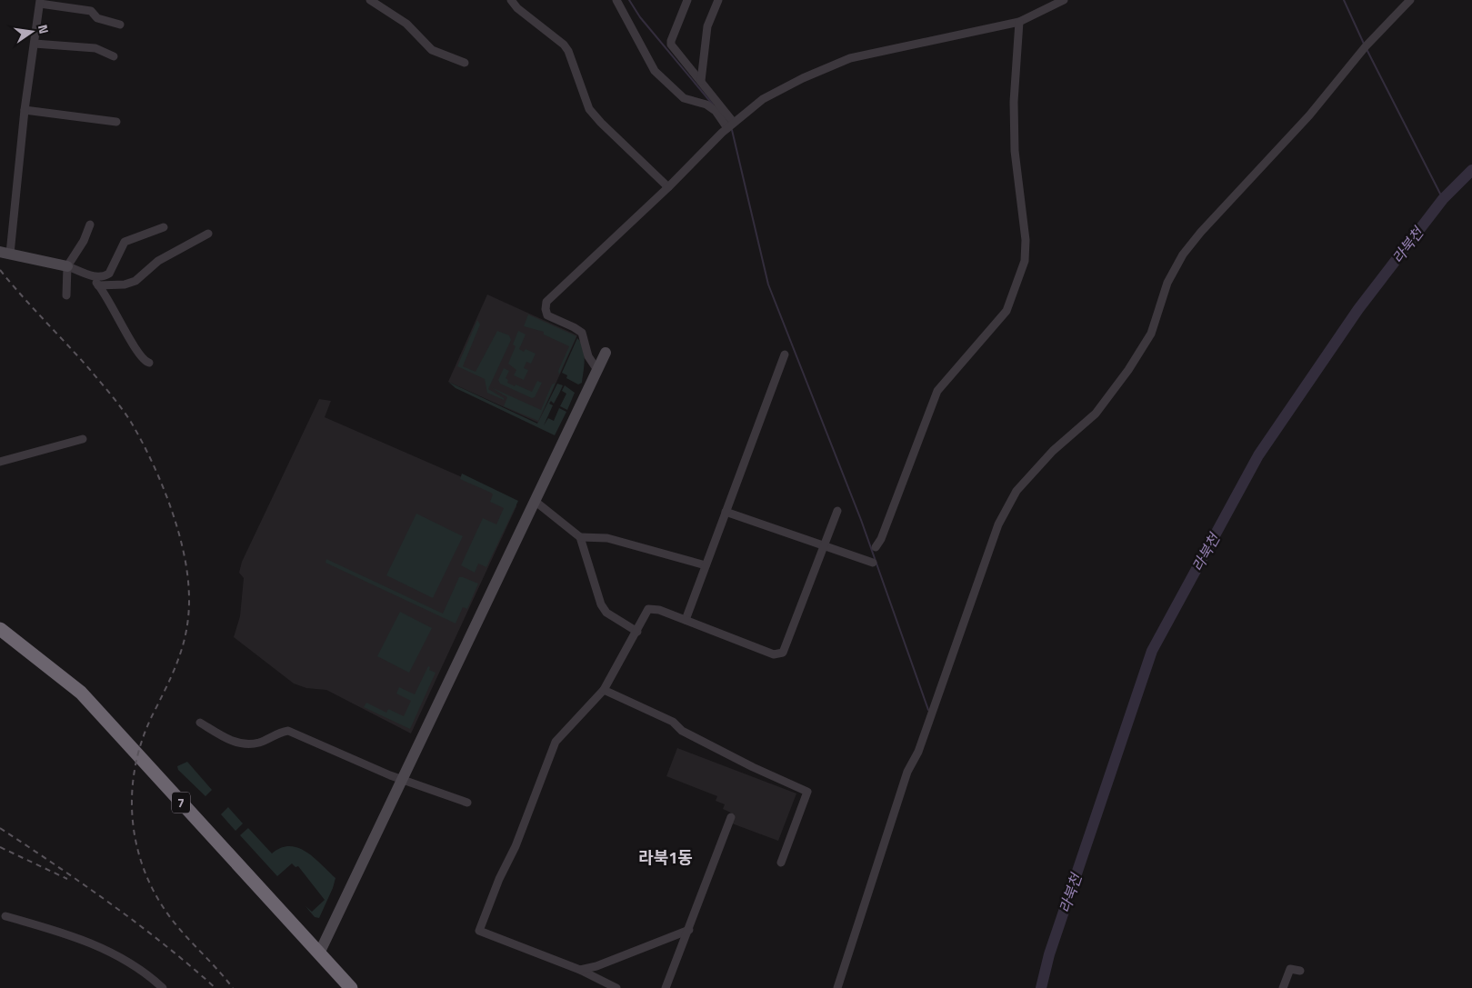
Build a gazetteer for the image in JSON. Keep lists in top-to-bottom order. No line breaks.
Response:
{"streets":{"highway":["7"]},"districts":["라북1동"],"water":["라북천"],"north":"right"}
